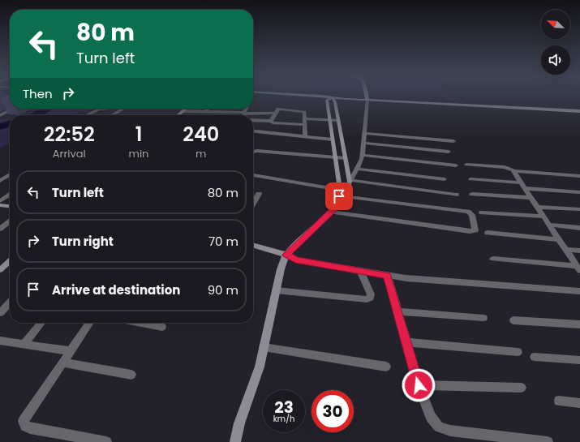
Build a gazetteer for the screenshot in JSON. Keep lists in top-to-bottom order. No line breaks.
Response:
{"north":"top left","page":{"turn":["80 m","Turn left"],"then":"Then","eta":["22:52","Arrival","1","min","240","m"],"list":[{"name":"Turn left","value":"80 m"},{"name":"Turn right","value":"70 m"},{"name":"Arrive at destination","value":"90 m"}],"speed":"23 km/h","limit":"30"}}
